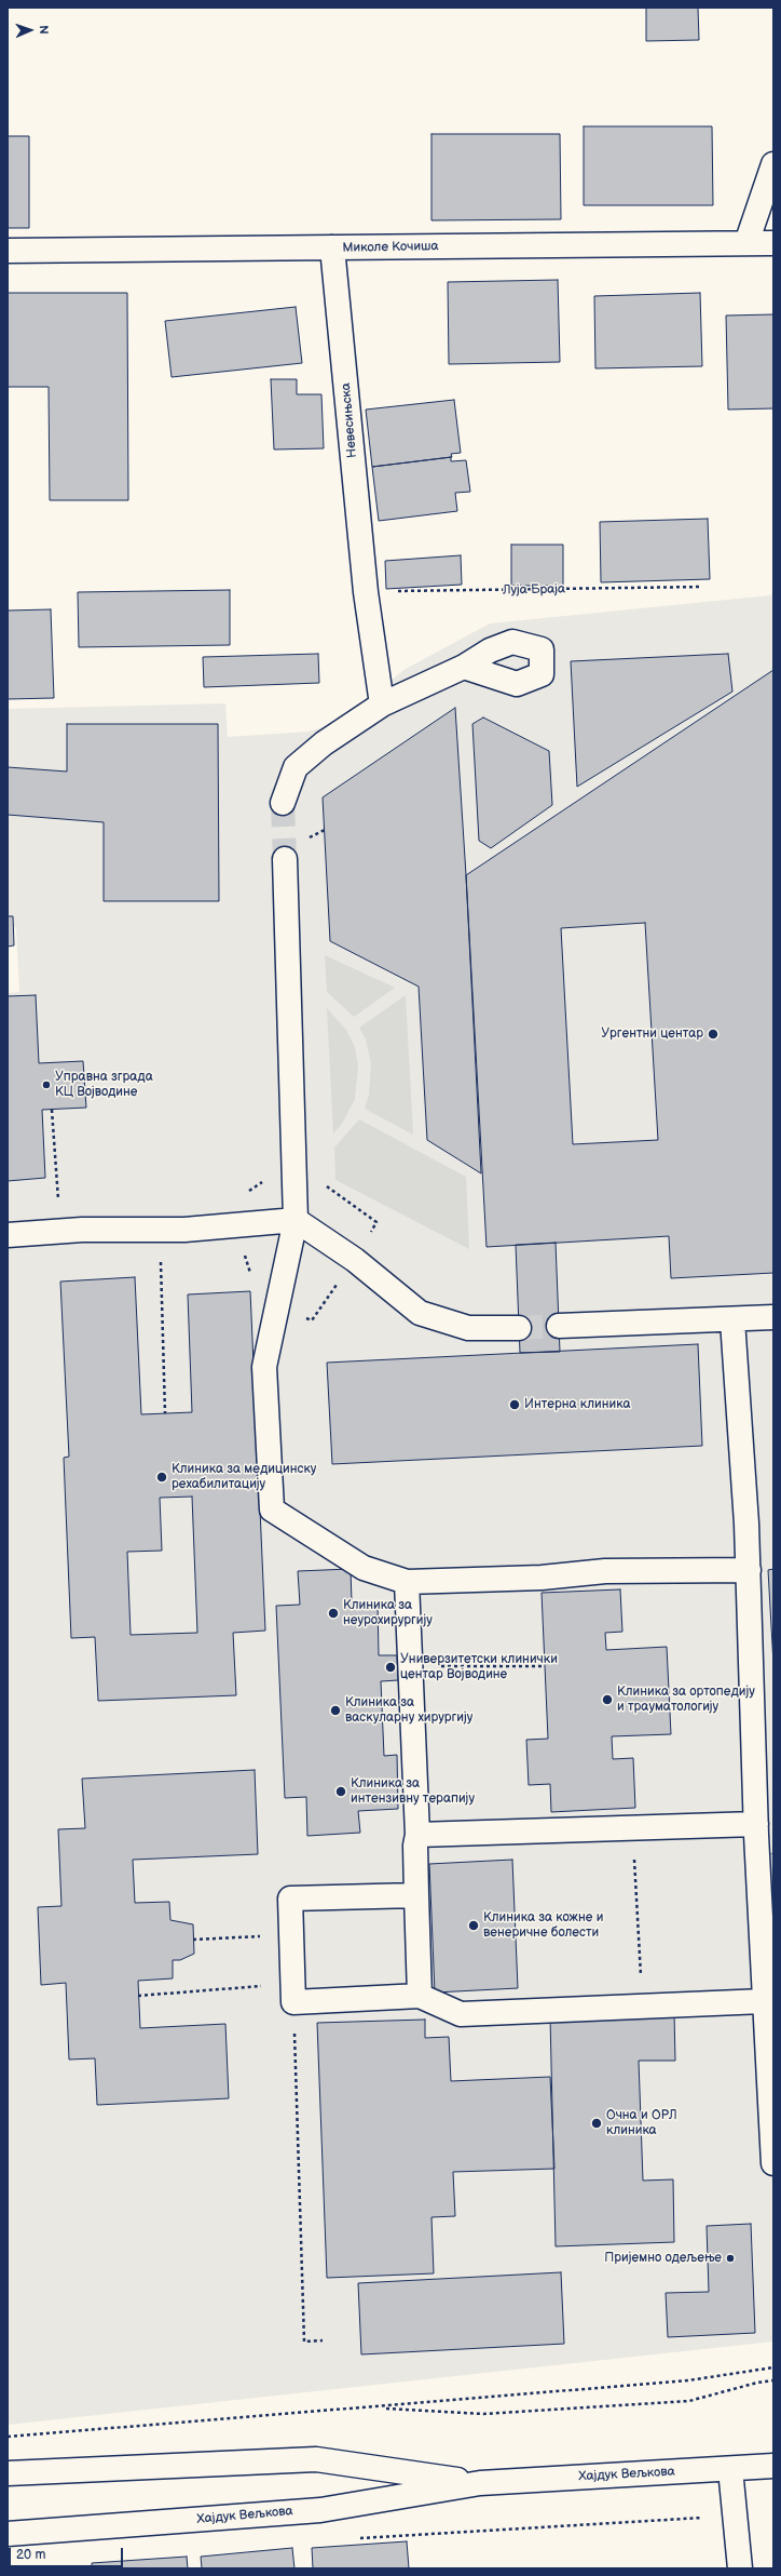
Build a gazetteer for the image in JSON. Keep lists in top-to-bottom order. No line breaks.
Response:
{"streets":{"street":["Миколе Кочиша","Невесињска","Хајдук Вељкова"],"path":["Луја Браја"]},"crossings":[["Миколе Кочиша","Невесињска"],["Невесињска","Луја Браја"]],"places":["Ургентни центар","Управна зграда КЦ Војводине","Интерна клиника","Клиника за медицинску рехабилитацију","Клиника за неурохирургију","Универзитетски клинички центар Војводине","Клиника за ортопедију и трауматологију","Клиника за васкуларну хирургију","Клиника за интензивну терапију","Клиника за кожне и венеричне болести","Очна и ОРЛ клиника","Пријемно одељење"],"scale_bar":"20 m","north":"right"}
